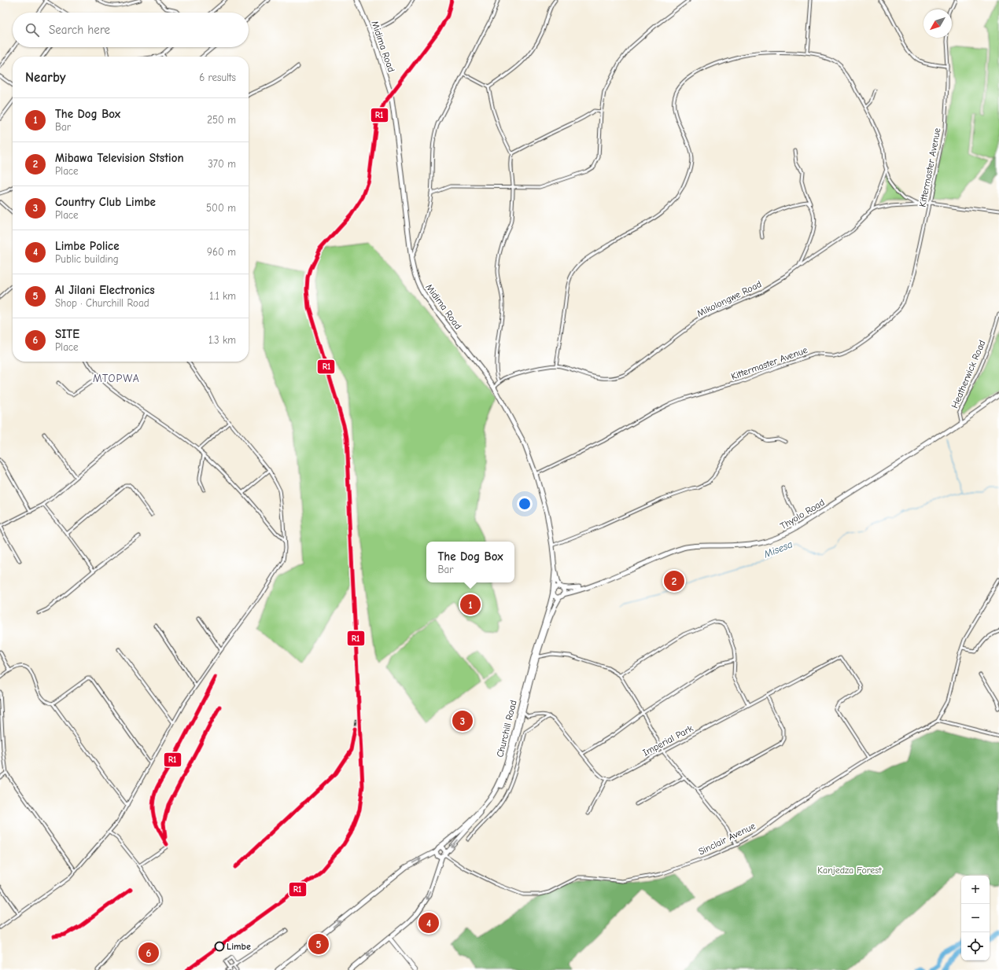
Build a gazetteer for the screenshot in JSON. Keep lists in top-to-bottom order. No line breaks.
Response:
{"streets":{"main road":["Midima Road","Thyolo Road","Churchill Road"],"street":["Kittermaster Avenue","Mikolongwe Road","Heatherwick Road","Imperial Park","Sinclair Avenue"]},"crossings":[["Midima Road","Kittermaster Avenue"],["Midima Road","Mikolongwe Road"],["Midima Road","Thyolo Road"],["Midima Road","Churchill Road"],["Kittermaster Avenue","Mikolongwe Road"],["Heatherwick Road","Thyolo Road"],["Thyolo Road","Churchill Road"],["Churchill Road","Sinclair Avenue"],["Imperial Park","Sinclair Avenue"]],"districts":["MTOPWA"],"water":["Misesa"],"parks":["Kanjedza Forest"],"places":["Limbe"],"lines":["transit line R1"],"north":"bottom left","page":{"search":"Search here","heading":["Nearby","6 results"],"list":[{"mark":"1","name":"The Dog Box","note":"Bar","value":"250 m"},{"mark":"2","name":"Mibawa Television Ststion","note":"Place","value":"370 m"},{"mark":"3","name":"Country Club Limbe","note":"Place","value":"500 m"},{"mark":"4","name":"Limbe Police","note":"Public building","value":"960 m"},{"mark":"5","name":"Al Jilani Electronics","note":"Shop · Churchill Road","value":"1.1 km"},{"mark":"6","name":"SITE","note":"Place","value":"1.3 km"}],"popup":["The Dog Box","Bar"],"pins":["2","1","3","4","5","6"],"map_buttons":["+","−"]}}
